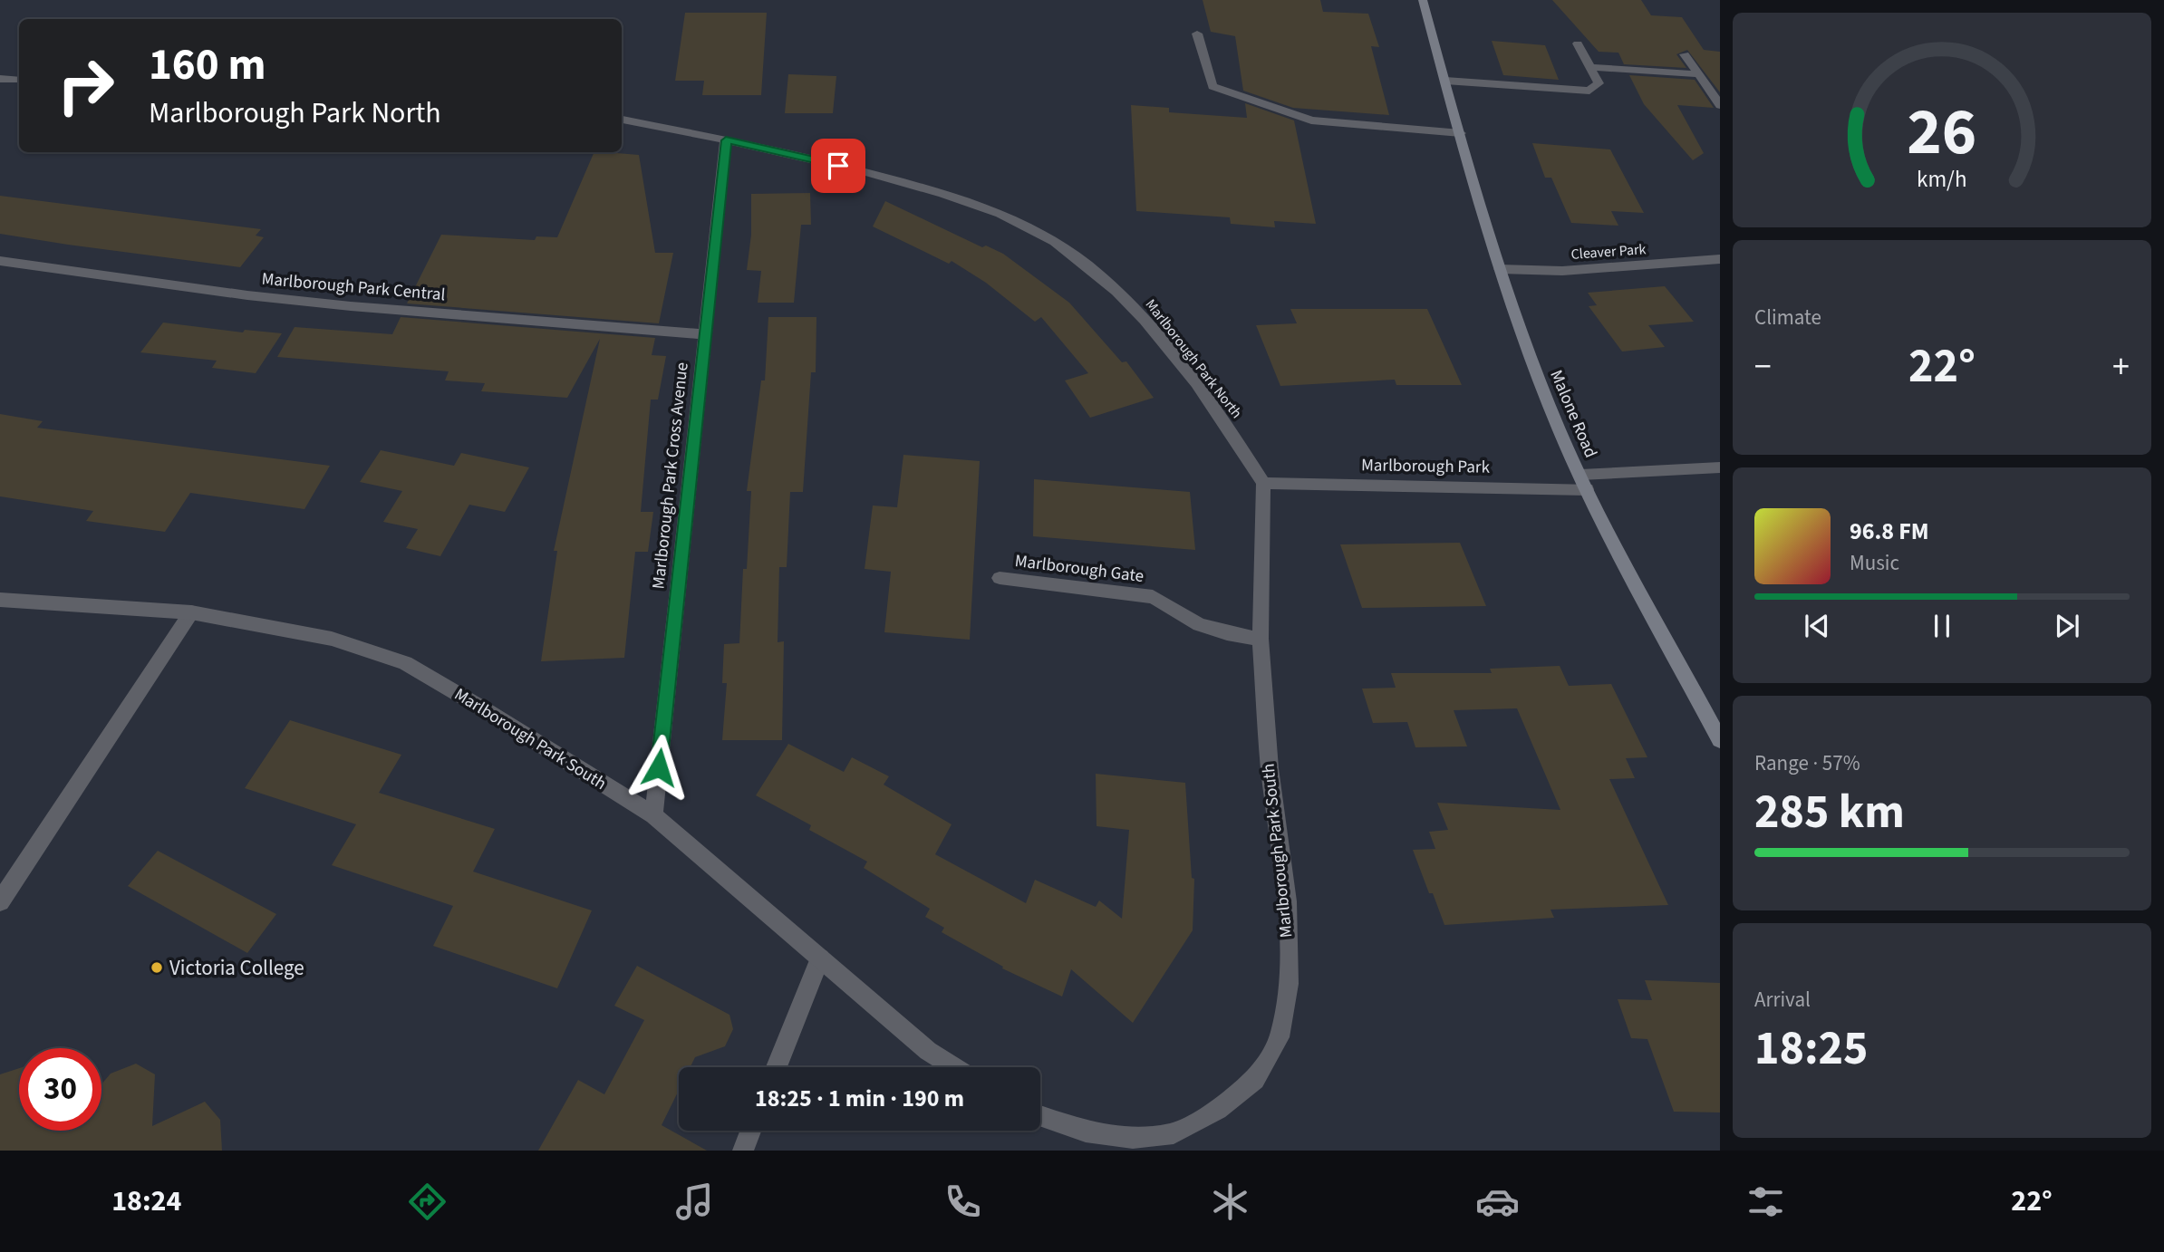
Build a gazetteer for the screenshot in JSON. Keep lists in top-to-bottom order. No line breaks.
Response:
{"streets":{"main road":["Malone Road"],"street":["Cleaver Park","Marlborough Park Central","Marlborough Park North","Marlborough Park","Marlborough Park Cross Avenue","Marlborough Gate","Marlborough Park South"]},"crossings":[["Cleaver Park","Malone Road"],["Marlborough Park Central","Marlborough Park Cross Avenue"],["Marlborough Park North","Marlborough Park"],["Marlborough Park North","Marlborough Park Cross Avenue"],["Marlborough Park North","Marlborough Park South"],["Malone Road","Marlborough Park"],["Marlborough Park","Marlborough Park South"],["Marlborough Park Cross Avenue","Marlborough Park South"],["Marlborough Gate","Marlborough Park South"]],"places":["Victoria College"],"page":{"turn":["160 m","Marlborough Park North"],"tile":["Climate",["Range · 57%","285 km"],["Arrival","18:25"]],"heat":["−","22°","+"],"song":["96.8 FM","Music"],"limit":"30","trip":"18:25 · 1 min · 190 m","tabs":["18:24","22°"],"gauge":["26","km/h"]}}
